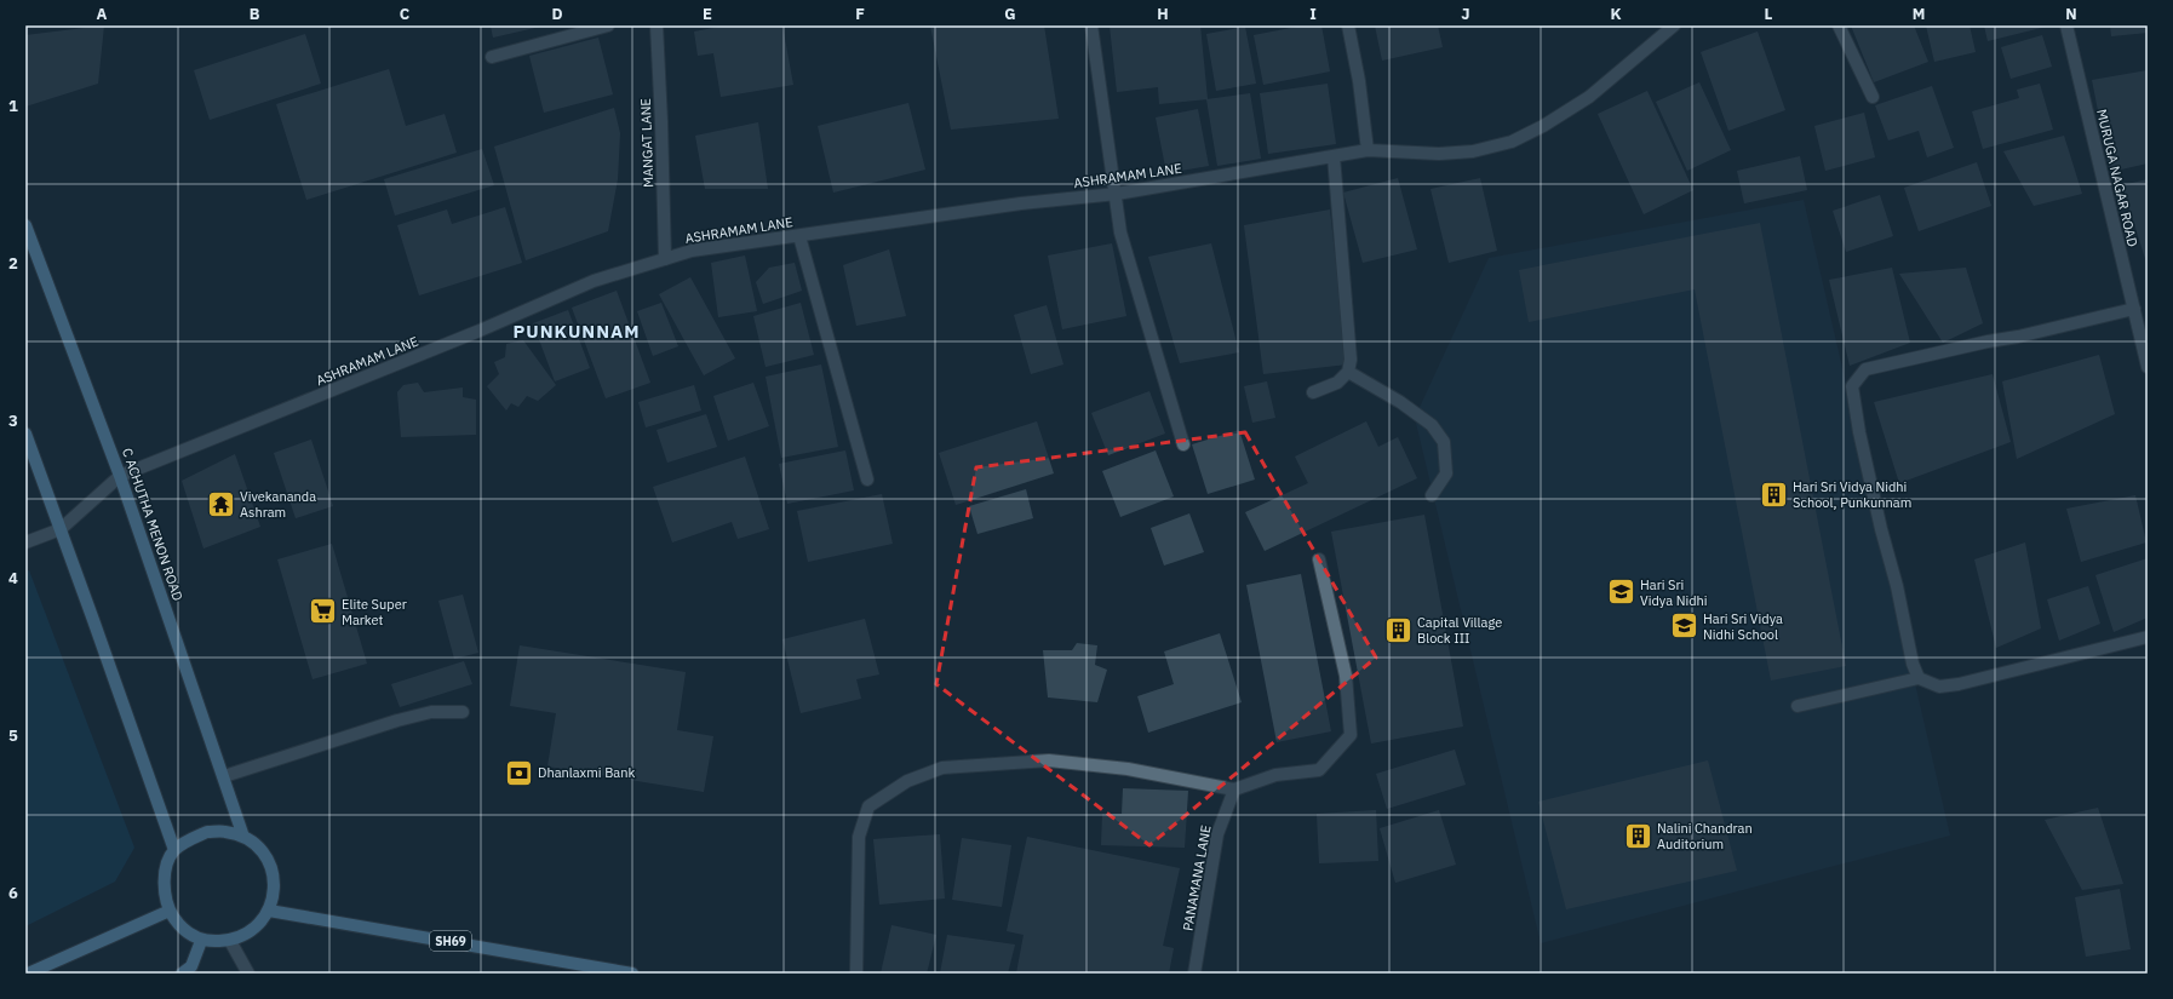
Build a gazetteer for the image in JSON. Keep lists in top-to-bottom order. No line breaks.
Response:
{"streets":{"main road":["C ACHUTHA MENON ROAD","SH69"],"street":["MANGAT LANE","ASHRAMAM LANE","MURUGA NAGAR ROAD","PANAMANA LANE"]},"crossings":[["MANGAT LANE","ASHRAMAM LANE"],["ASHRAMAM LANE","C ACHUTHA MENON ROAD"],["C ACHUTHA MENON ROAD","SH69"]],"districts":["PUNKUNNAM"],"places":{"building":["Hari Sri Vidya Nidhi School, Punkunnam","Capital Village Block III","Nalini Chandran Auditorium"],"temple":["Vivekananda Ashram"],"school or university":["Hari Sri Vidya Nidhi","Hari Sri Vidya Nidhi School"],"supermarket":["Elite Super Market"],"bank":["Dhanlaxmi Bank"]},"grid":{"columns":["A","B","C","D","E","F","G","H","I","J","K","L","M","N"],"rows":["1","2","3","4","5","6"]}}
